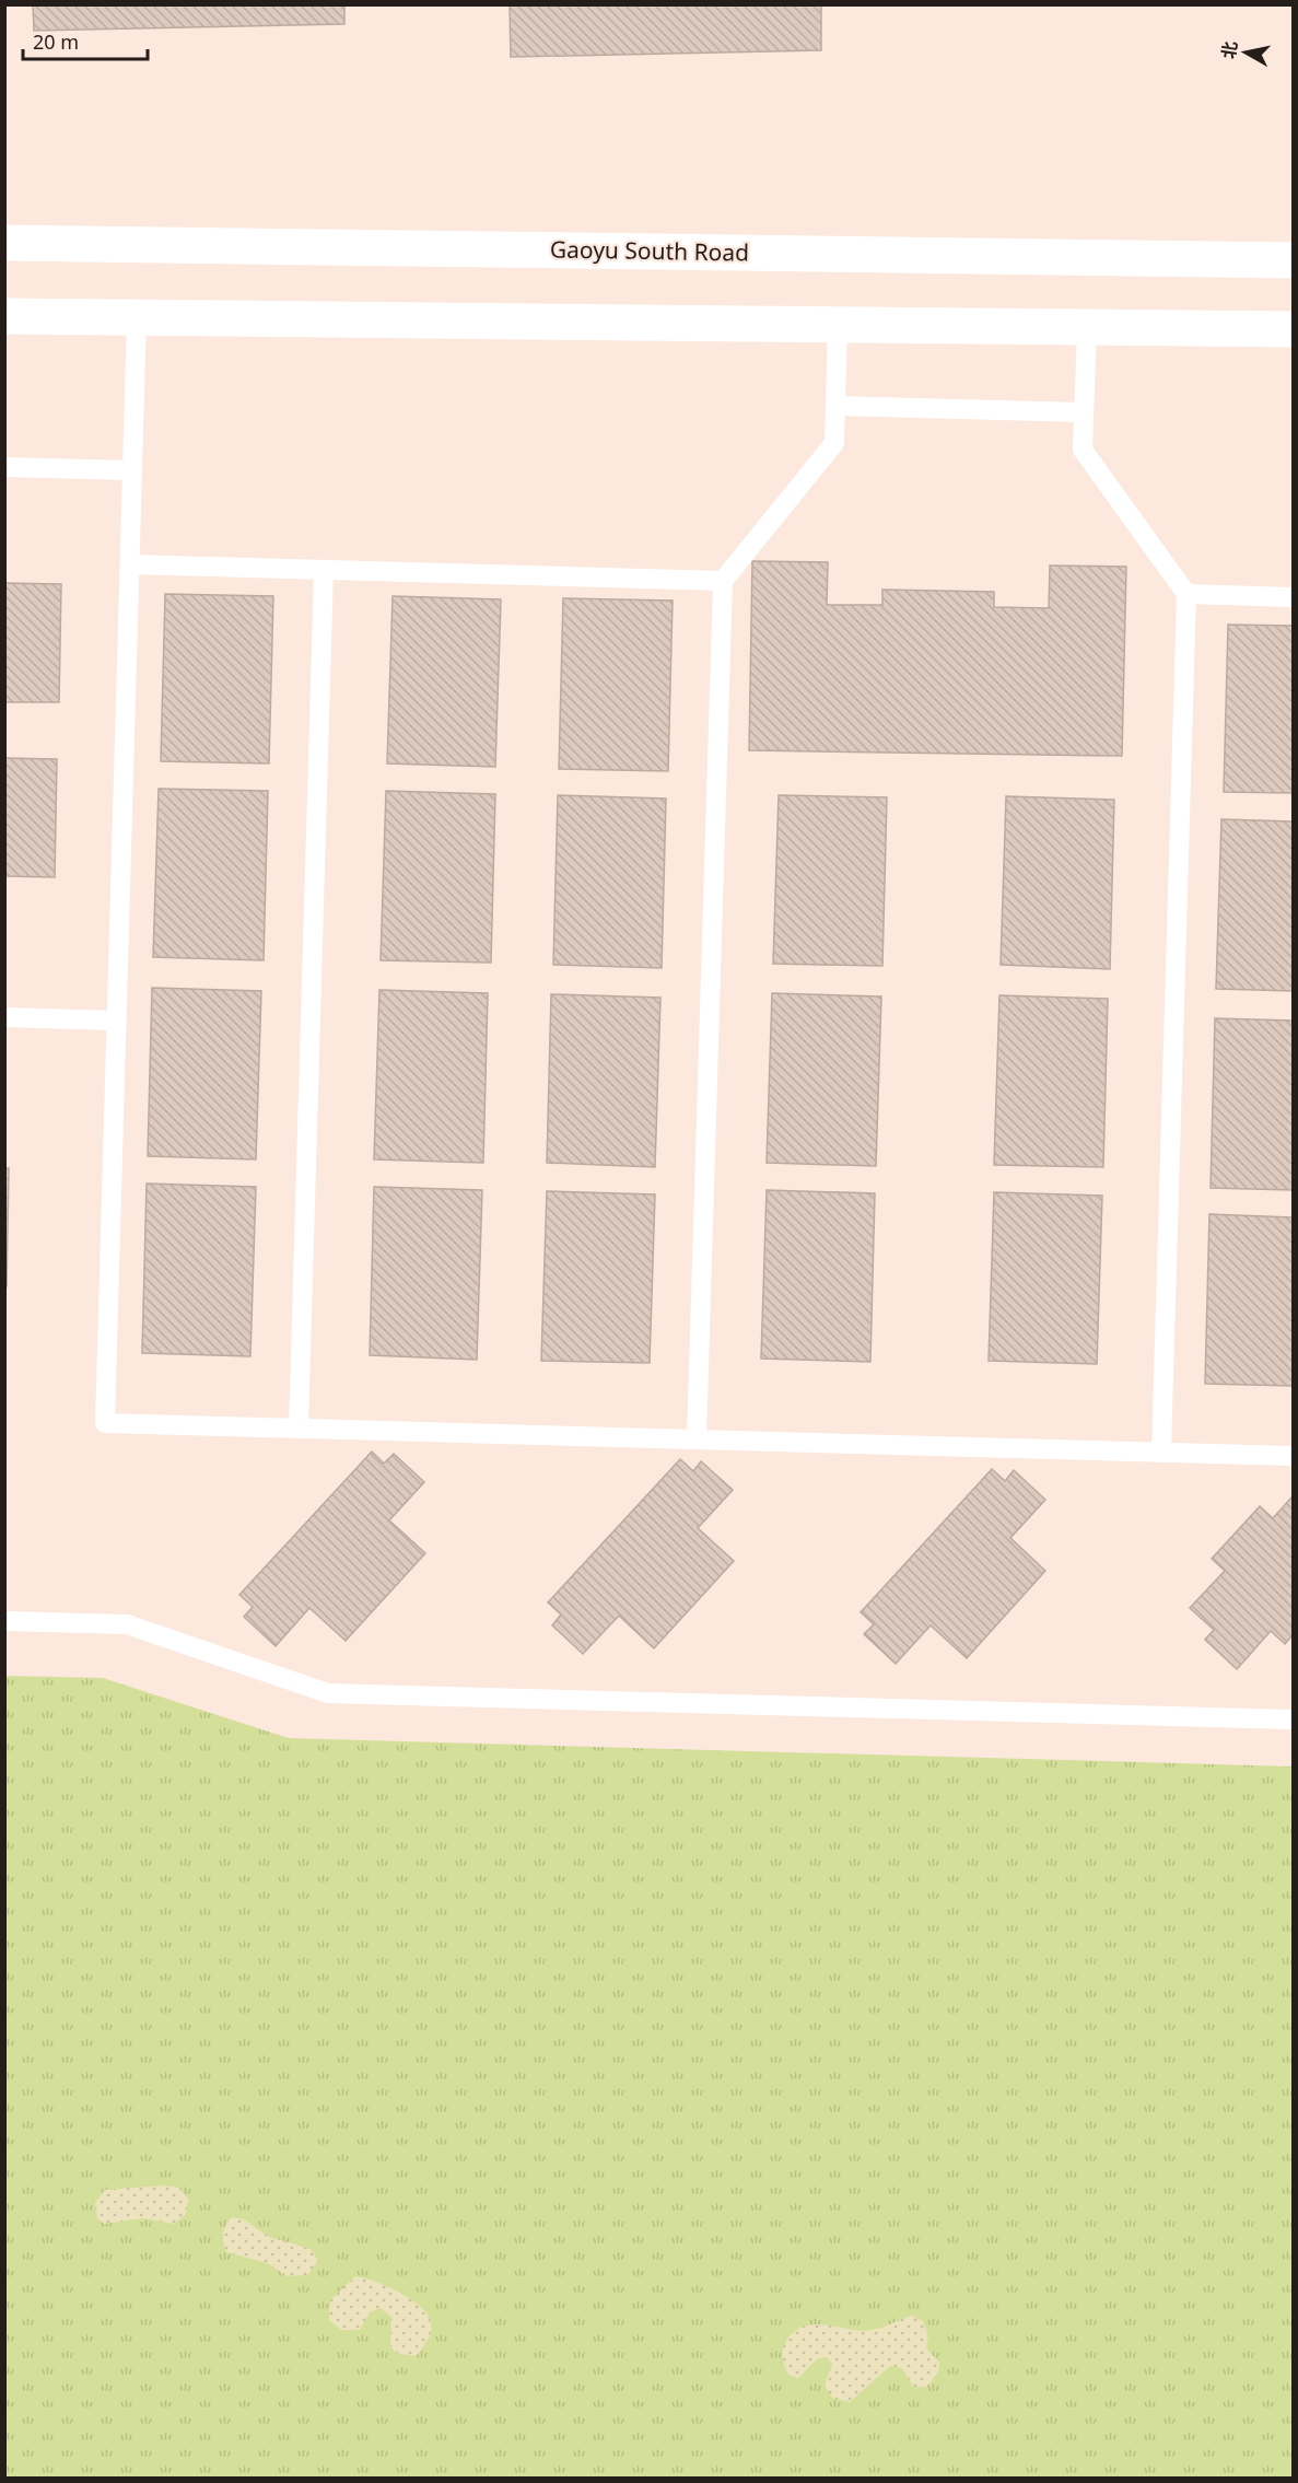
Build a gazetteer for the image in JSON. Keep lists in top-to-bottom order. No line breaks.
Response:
{"streets":{"street":["Gaoyu South Road"]},"scale_bar":"20 m","north":"left"}
